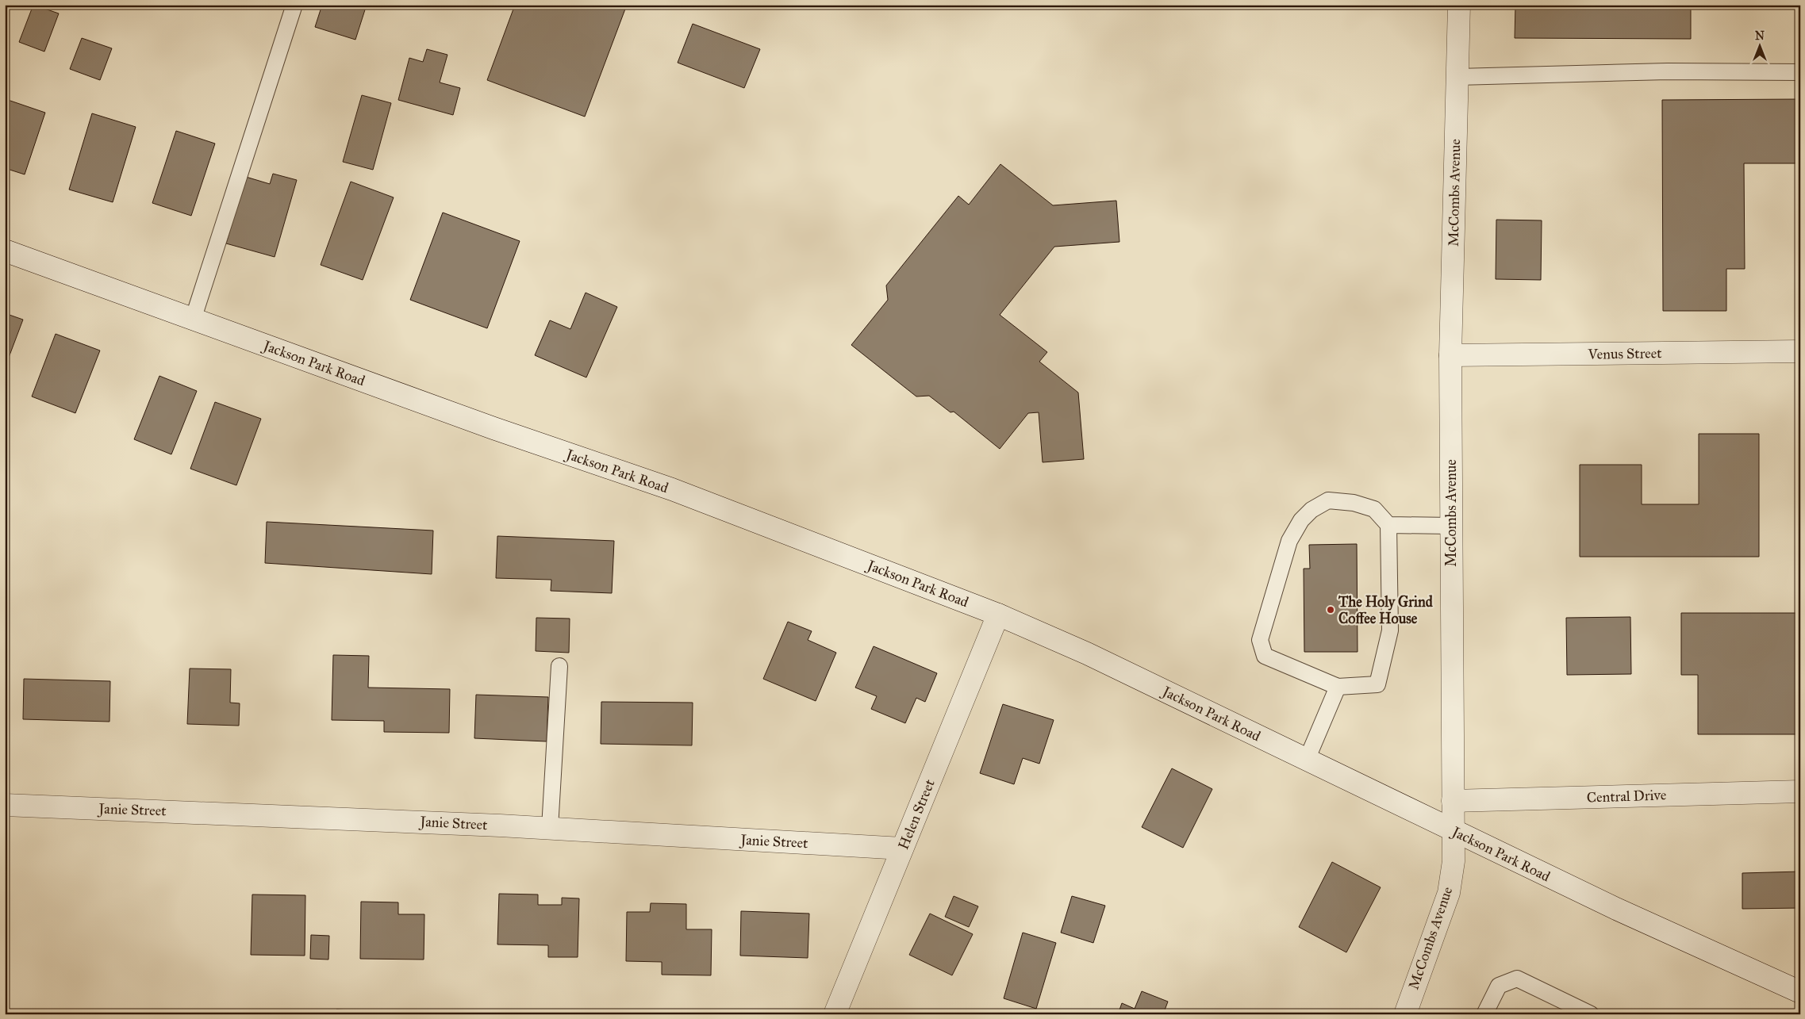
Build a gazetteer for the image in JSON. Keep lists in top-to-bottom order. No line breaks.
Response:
{"streets":{"street":["McCombs Avenue","Venus Street","Jackson Park Road","Central Drive","Janie Street","Helen Street"]},"crossings":[["McCombs Avenue","Venus Street"],["McCombs Avenue","Jackson Park Road"],["McCombs Avenue","Central Drive"],["Jackson Park Road","Helen Street"],["Janie Street","Helen Street"]],"places":["The Holy Grind Coffee House"],"north":"top"}
